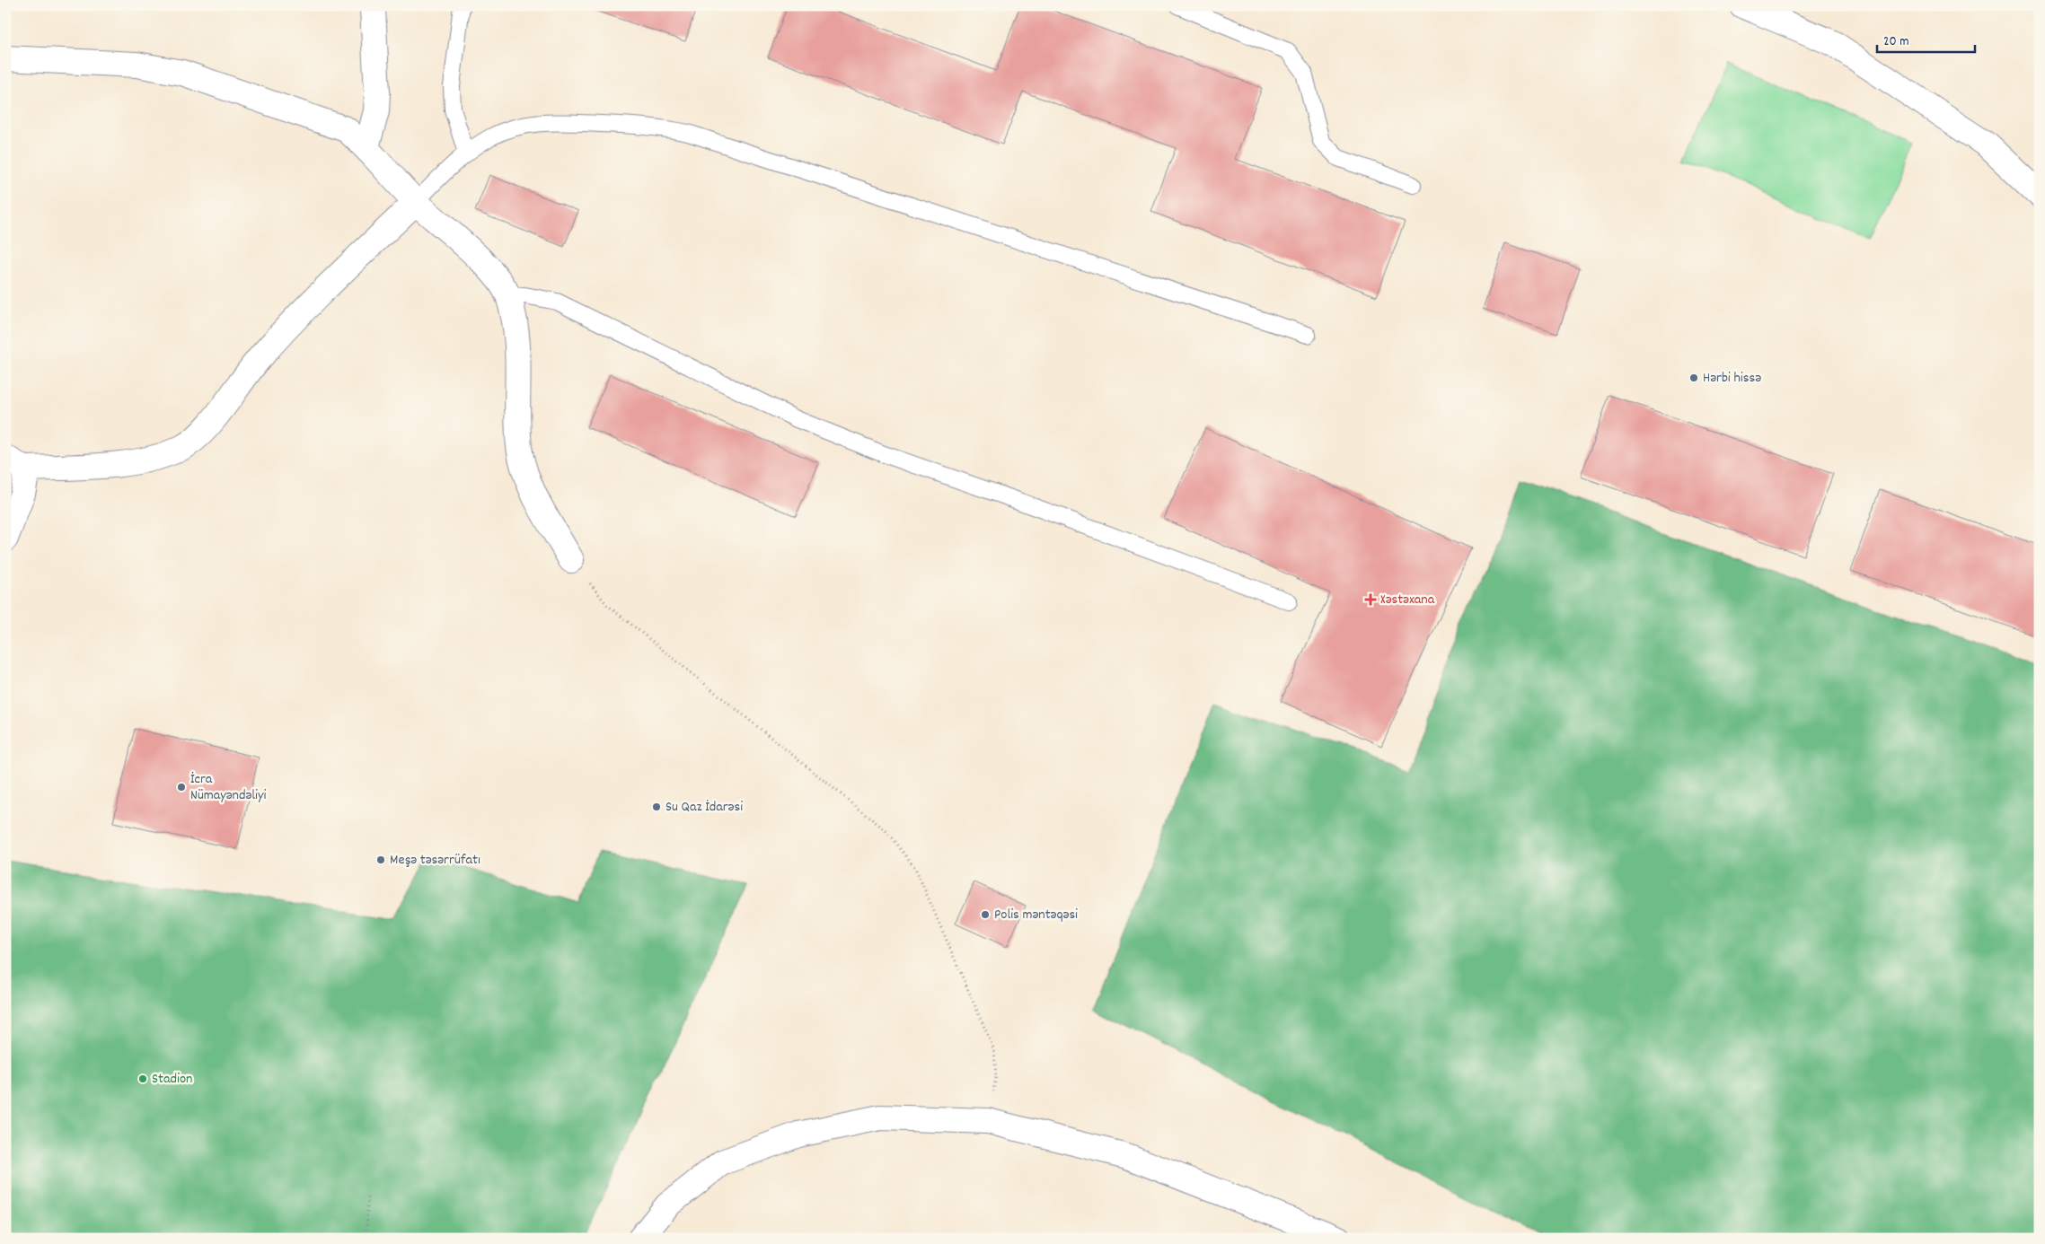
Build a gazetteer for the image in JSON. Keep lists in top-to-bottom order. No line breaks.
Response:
{"places":{"other":["Hərbi hissə","İcra Nümayəndəliyi","Su Qaz İdarəsi","Meşə təsərrüfatı","Polis məntəqəsi","Stadion"],"health":["Xəstəxana"]},"scale_bar":"20 m"}
